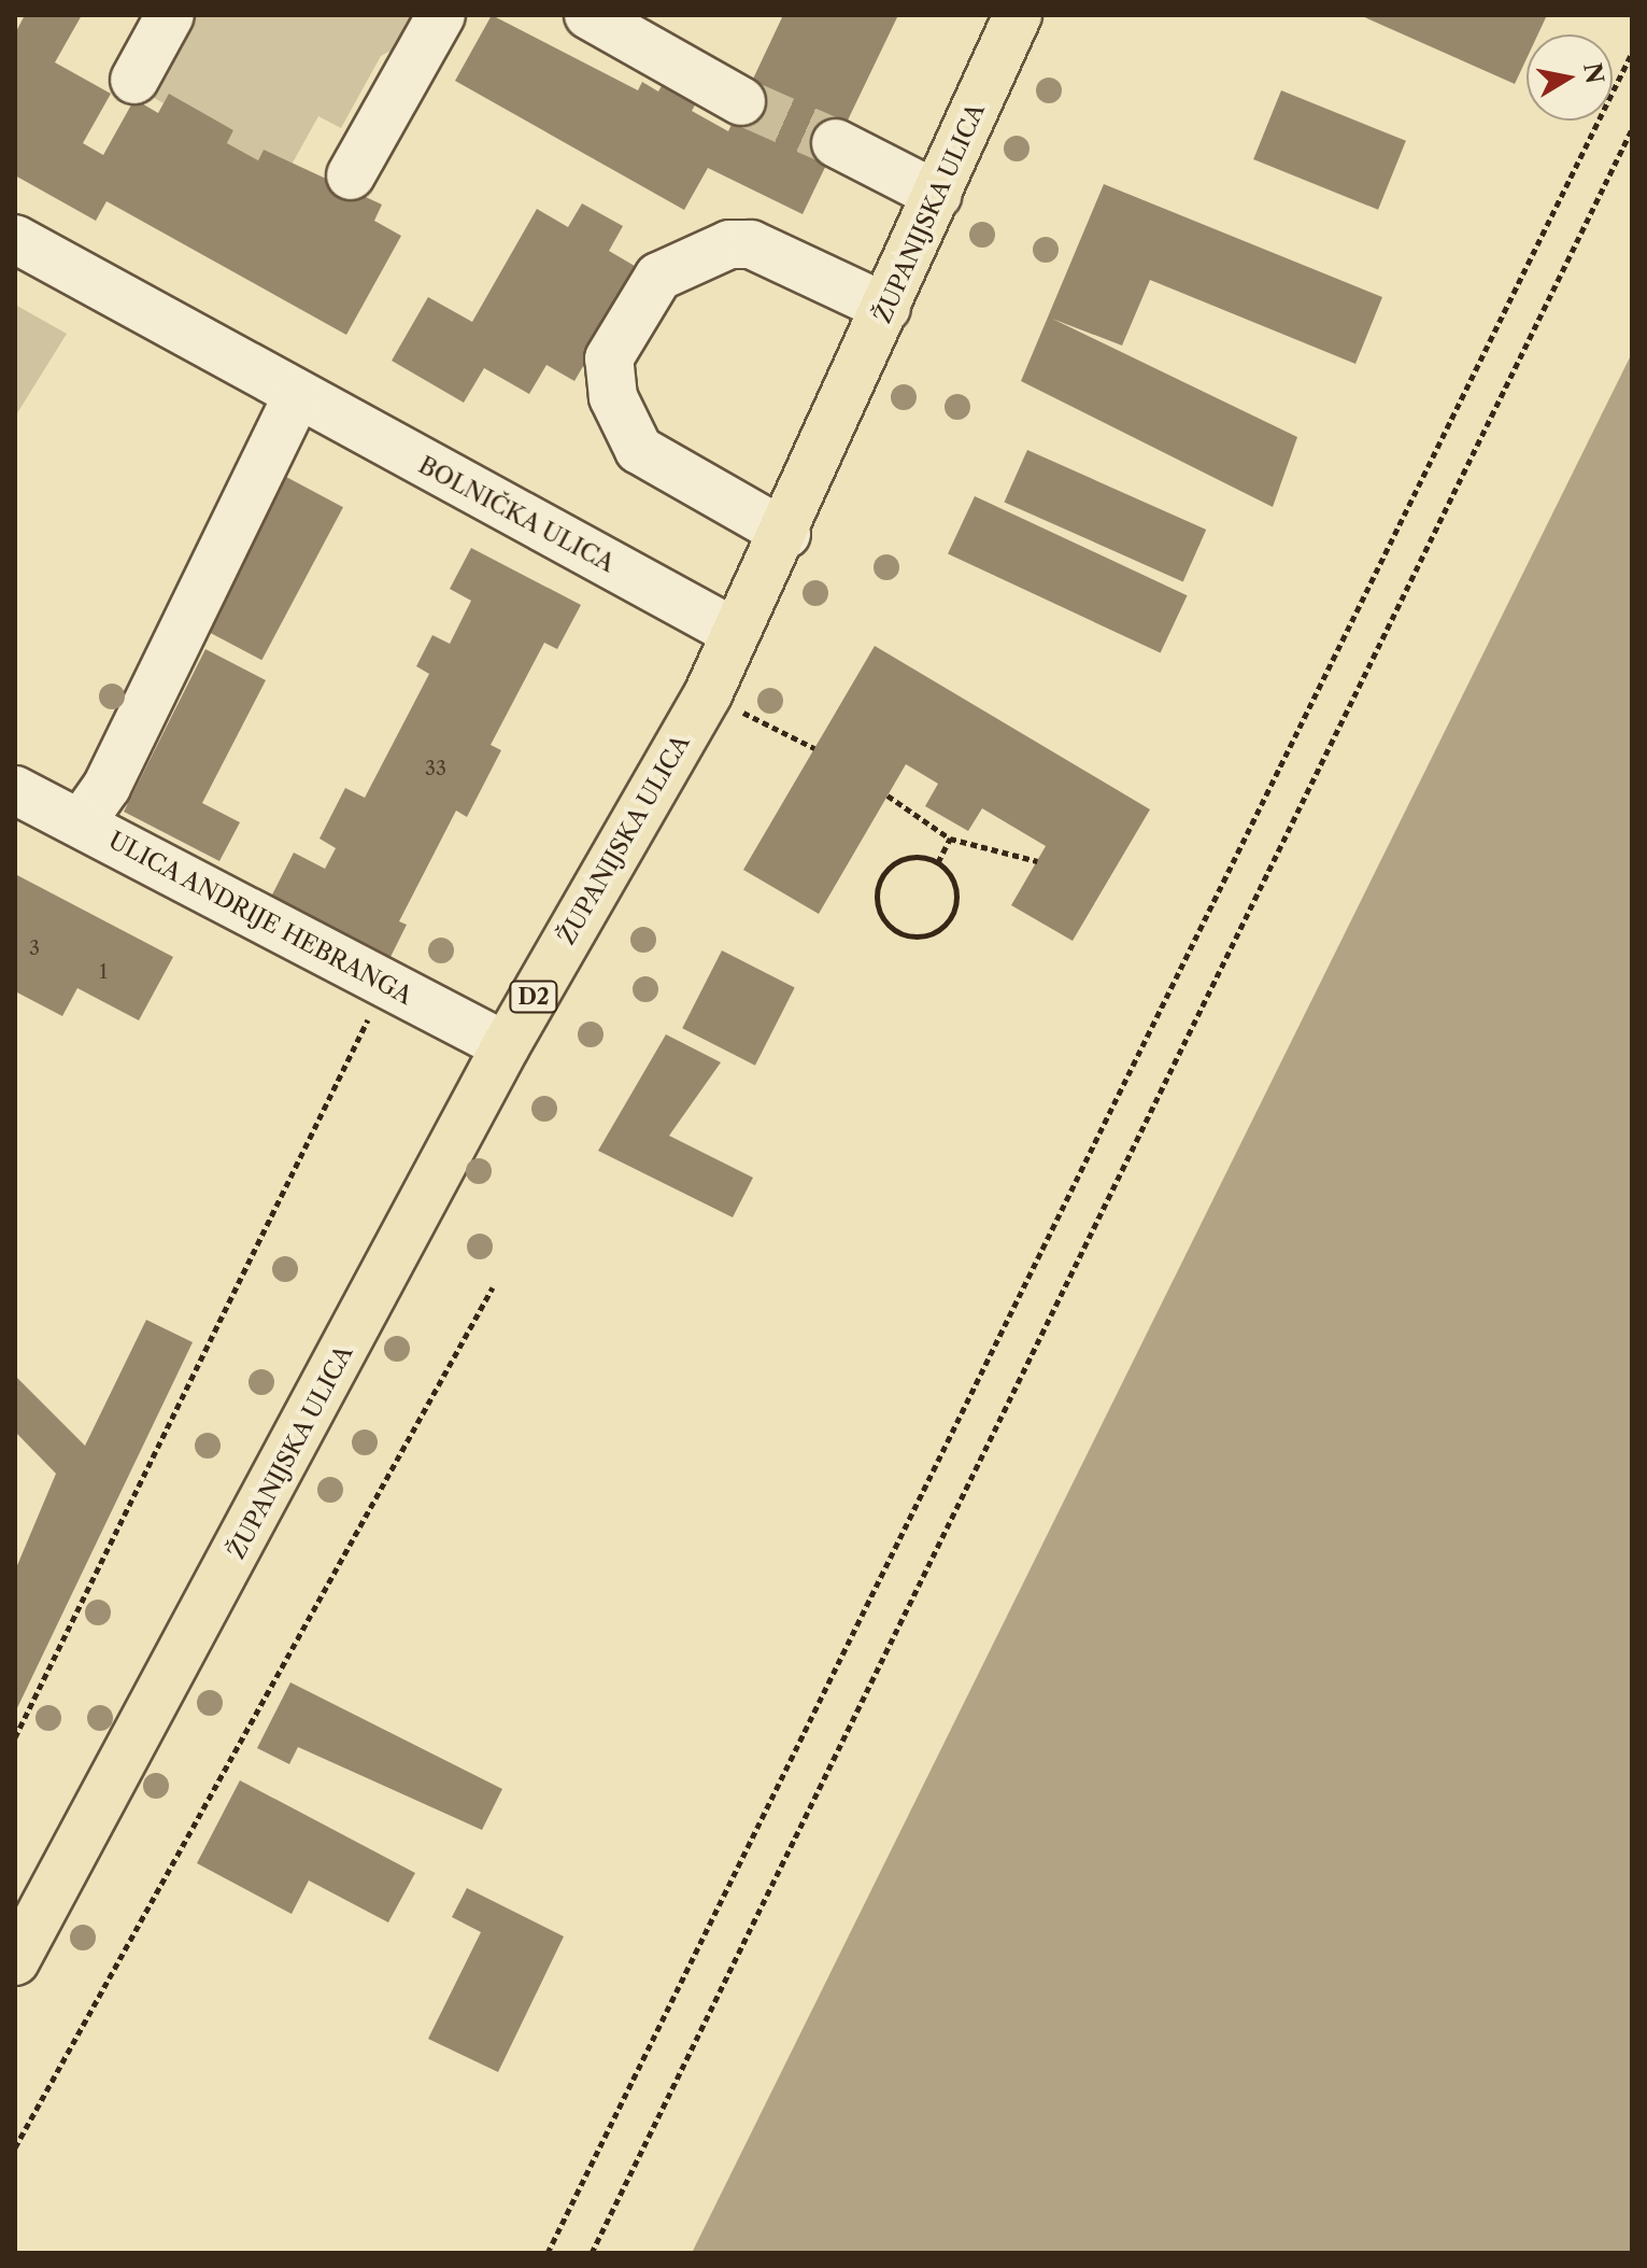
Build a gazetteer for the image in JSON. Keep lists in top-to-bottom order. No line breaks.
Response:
{"streets":{"main road":["ŽUPANIJSKA ULICA","D2"],"street":["BOLNIČKA ULICA","ULICA ANDRIJE HEBRANGA"]},"crossings":[["ŽUPANIJSKA ULICA","BOLNIČKA ULICA"],["ŽUPANIJSKA ULICA","ULICA ANDRIJE HEBRANGA"]],"house_numbers":["33","3","1"],"north":"right"}
